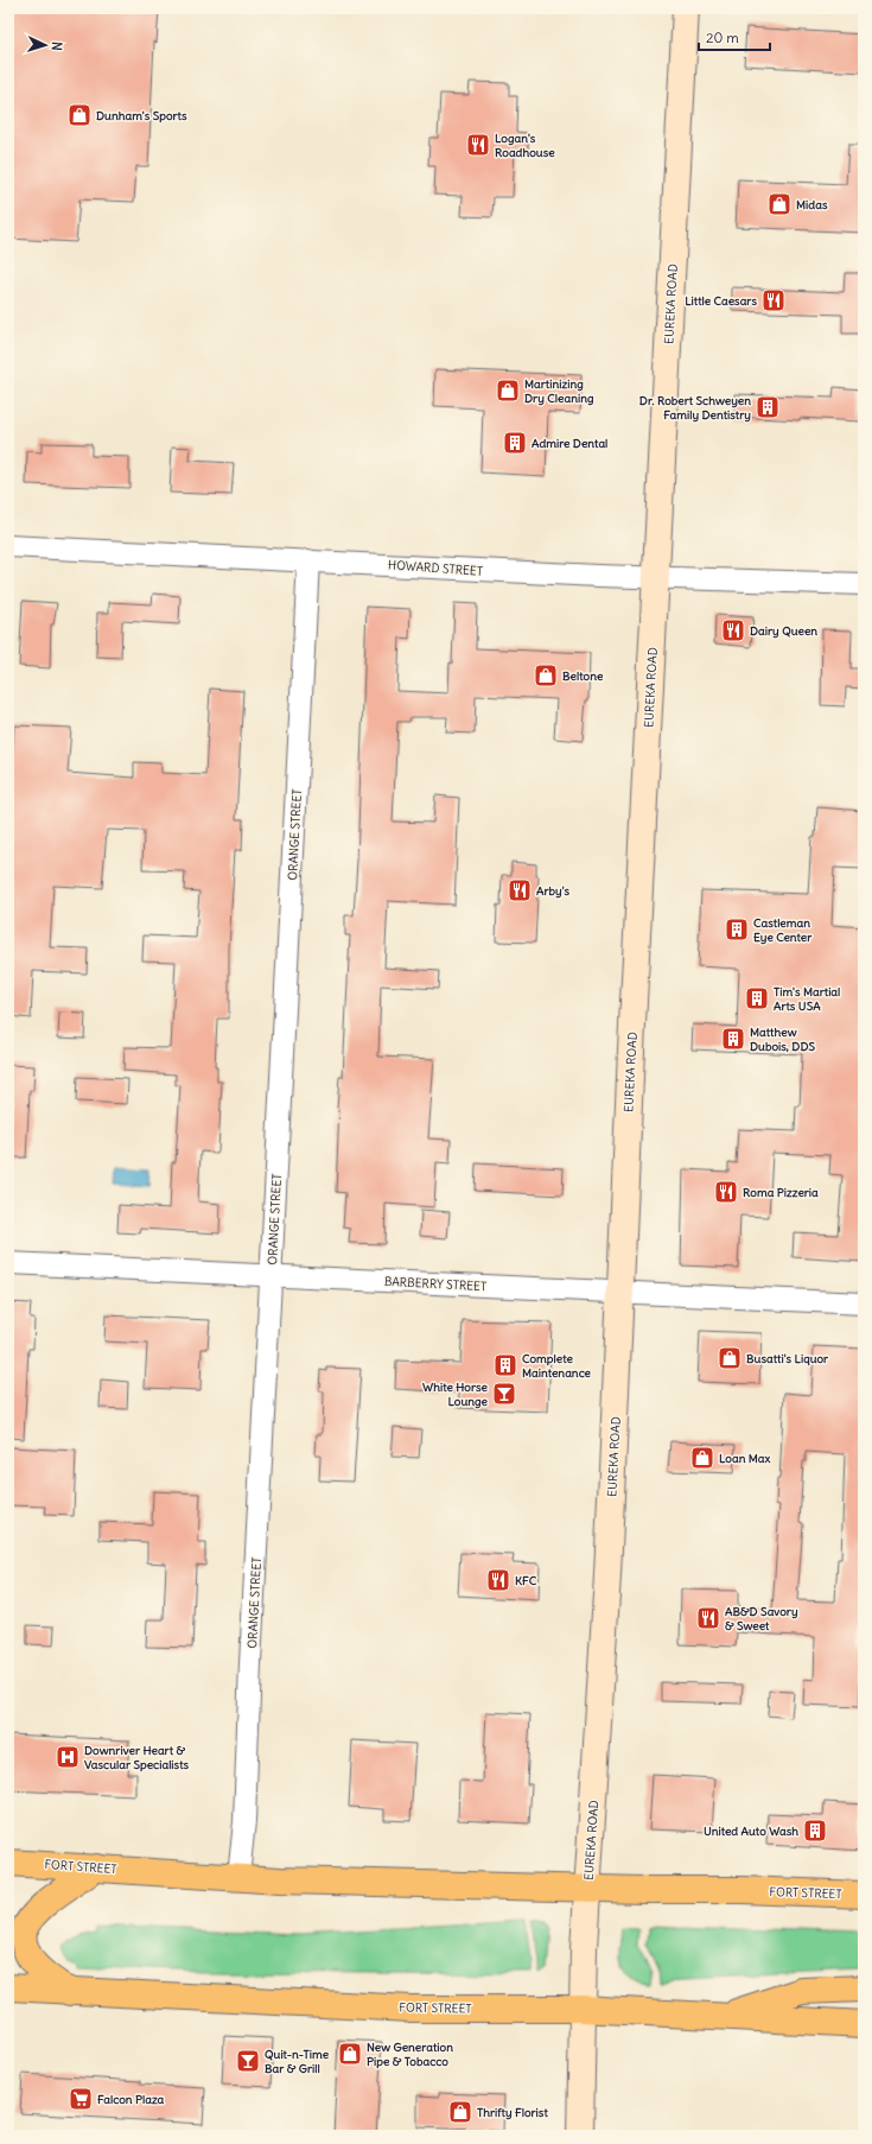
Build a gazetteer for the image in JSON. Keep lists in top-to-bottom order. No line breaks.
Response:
{"streets":{"main road":["EUREKA ROAD","FORT STREET"],"street":["HOWARD STREET","ORANGE STREET","BARBERRY STREET"]},"crossings":[["EUREKA ROAD","HOWARD STREET"],["EUREKA ROAD","BARBERRY STREET"],["EUREKA ROAD","FORT STREET"],["HOWARD STREET","ORANGE STREET"],["ORANGE STREET","BARBERRY STREET"],["ORANGE STREET","FORT STREET"]],"places":{"shop":["Dunham's Sports","Midas","Martinizing Dry Cleaning","Beltone","Busatti's Liquor","Loan Max","New Generation Pipe & Tobacco","Thrifty Florist"],"restaurant":["Logan's Roadhouse","Little Caesars","Dairy Queen","Arby's","Roma Pizzeria","KFC","AB&D Savory & Sweet"],"building":["Dr. Robert Schweyen Family Dentistry","Admire Dental","Castleman Eye Center","Tim's Martial Arts USA","Matthew Dubois, DDS","Complete Maintenance","United Auto Wash"],"bar":["White Horse Lounge","Quit-n-Time Bar & Grill"],"hospital":["Downriver Heart & Vascular Specialists"],"supermarket":["Falcon Plaza"]},"scale_bar":"20 m","north":"right"}
